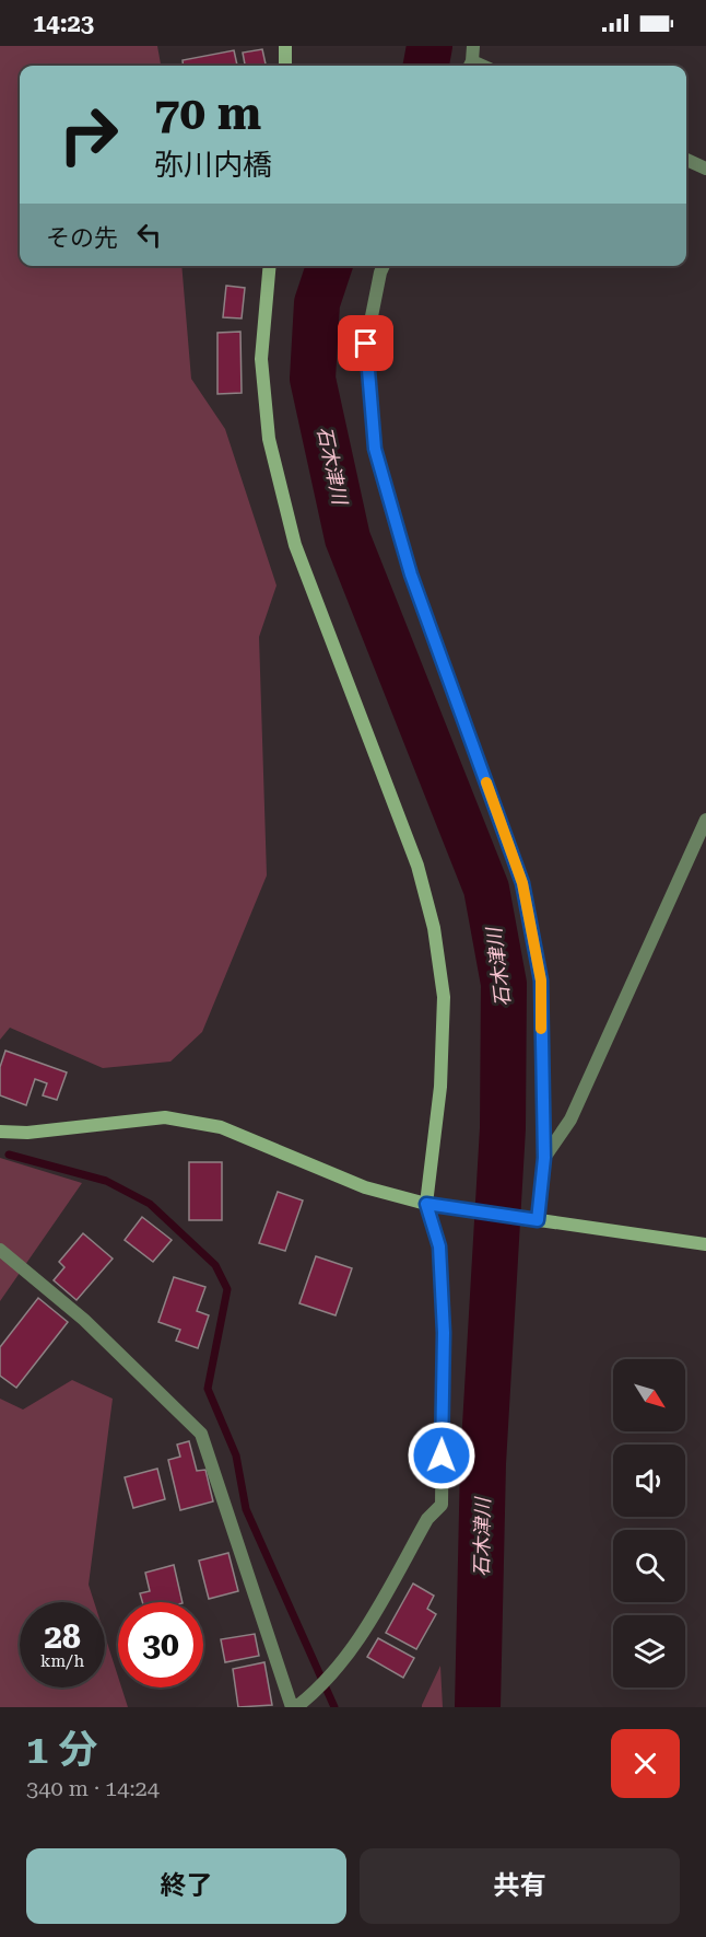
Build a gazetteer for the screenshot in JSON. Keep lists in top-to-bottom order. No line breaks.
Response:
{"water":["石木津川"],"north":"bottom right","page":{"status":"14:23","turn":["70 m","弥川内橋"],"then":"その先","speed":"28 km/h","limit":"30","heading":["1 分","340 m · 14:24"],"buttons":["終了","共有"]}}
